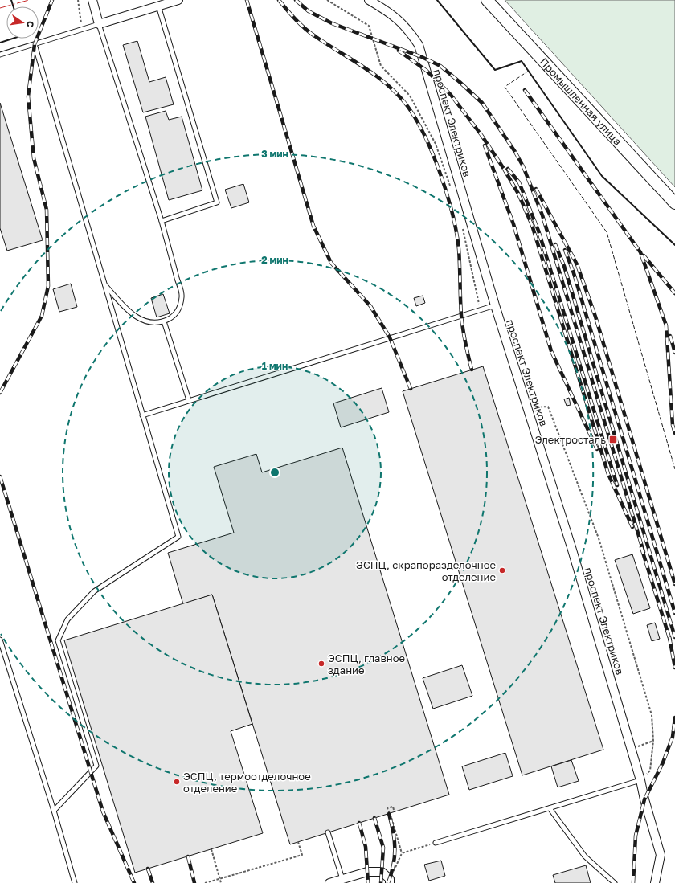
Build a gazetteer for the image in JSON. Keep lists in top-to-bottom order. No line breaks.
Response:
{"streets":{"street":["Промышленная улица","проспект Электриков"]},"places":{"transit":["Электросталь"],"other":["ЭСПЦ, скрапоразделочное отделение","ЭСПЦ, главное здание","ЭСПЦ, термоотделочное отделение"]},"north":"right","rings":["3 мин","2 мин","1 мин"]}
